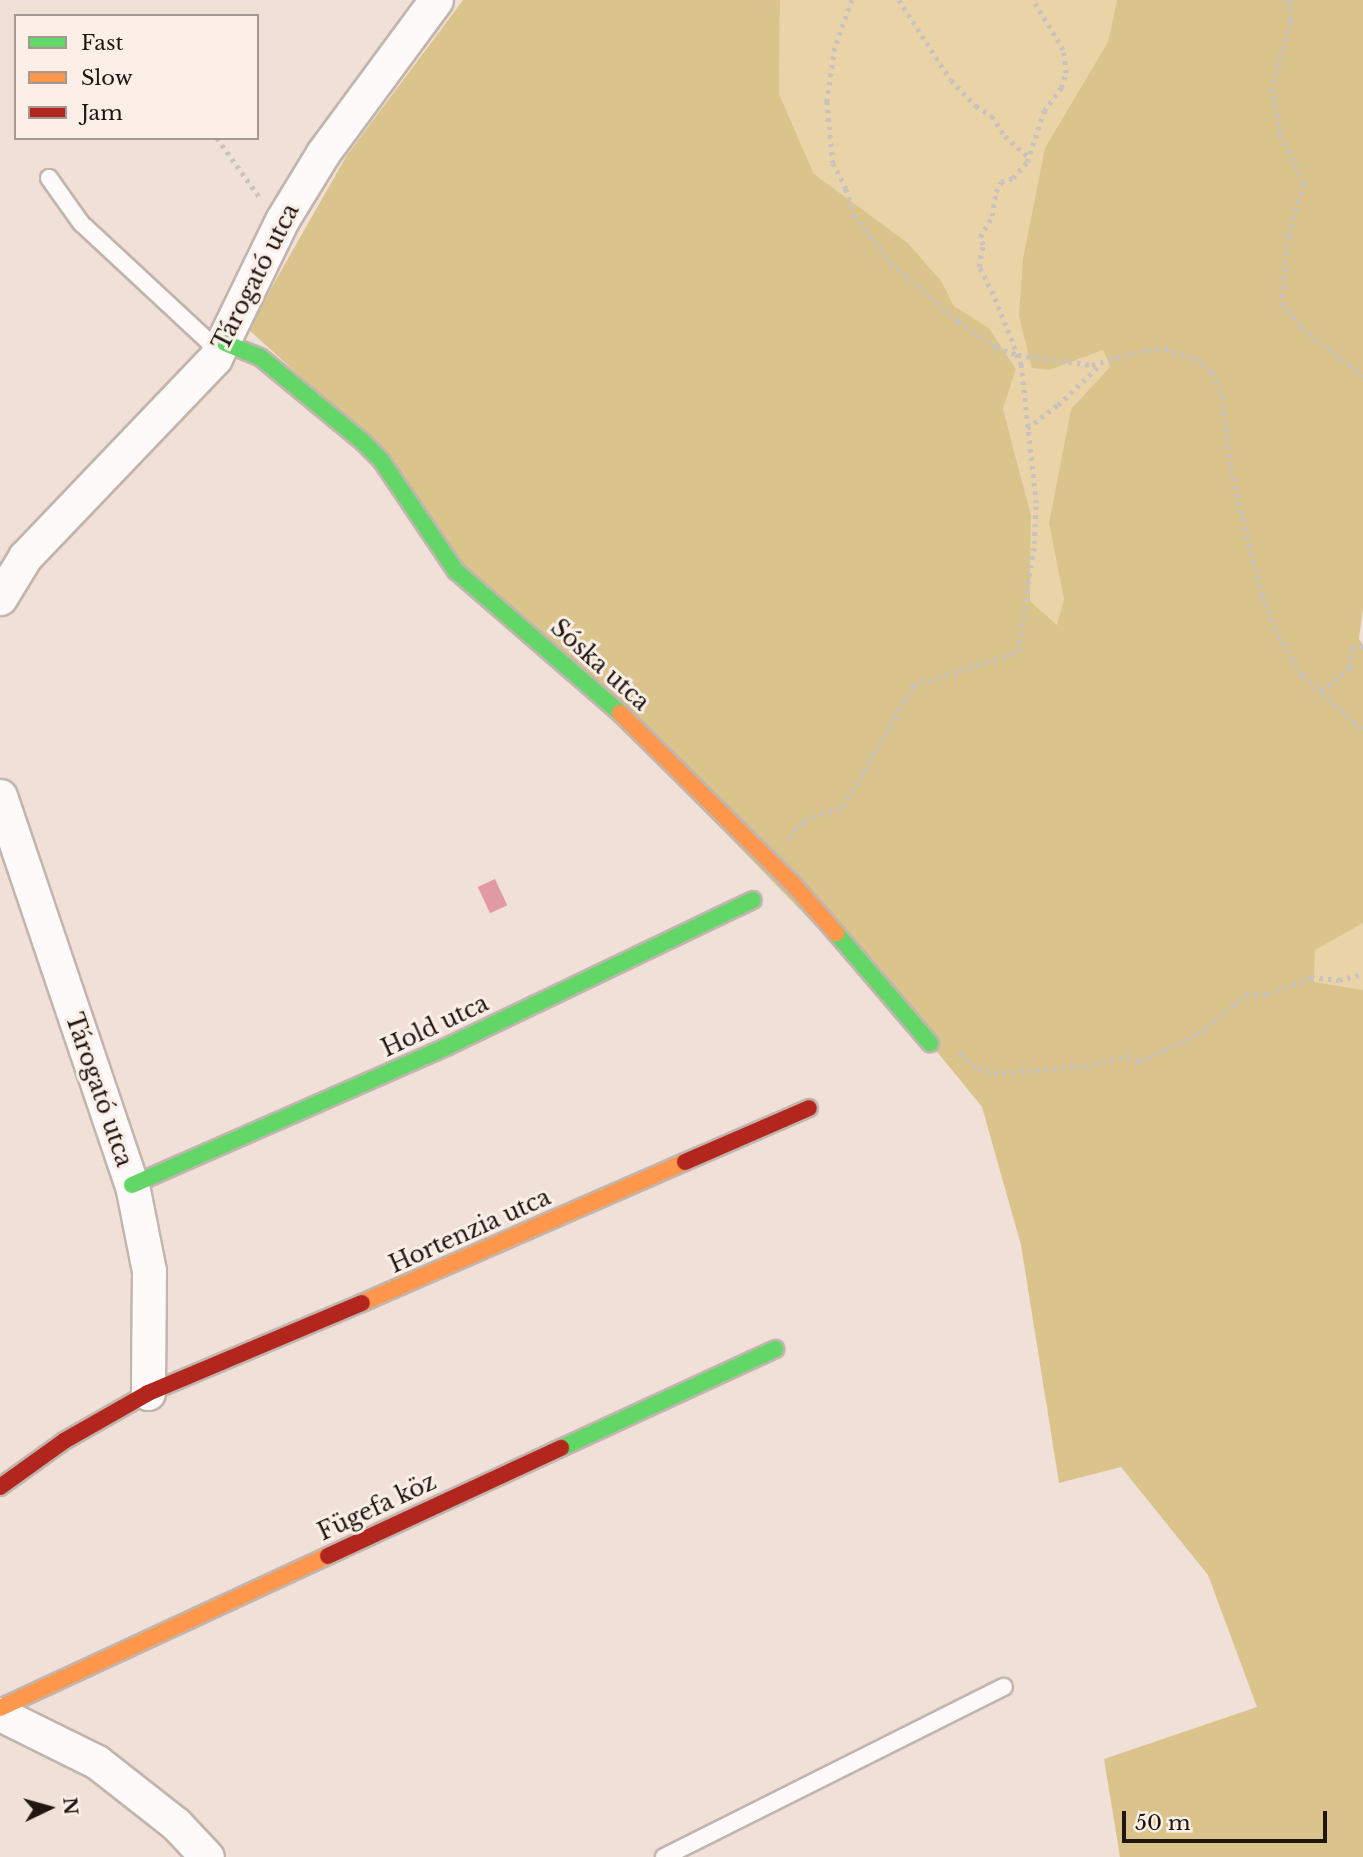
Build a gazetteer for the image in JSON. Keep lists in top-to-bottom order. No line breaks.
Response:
{"streets":{"street":["Tárogató utca","Sóska utca","Hold utca","Hortenzia utca","Fügefa köz"]},"crossings":[["Tárogató utca","Sóska utca"],["Tárogató utca","Hold utca"],["Tárogató utca","Hortenzia utca"]],"legend":["Fast","Slow","Jam"],"scale_bar":"50 m","north":"right"}
